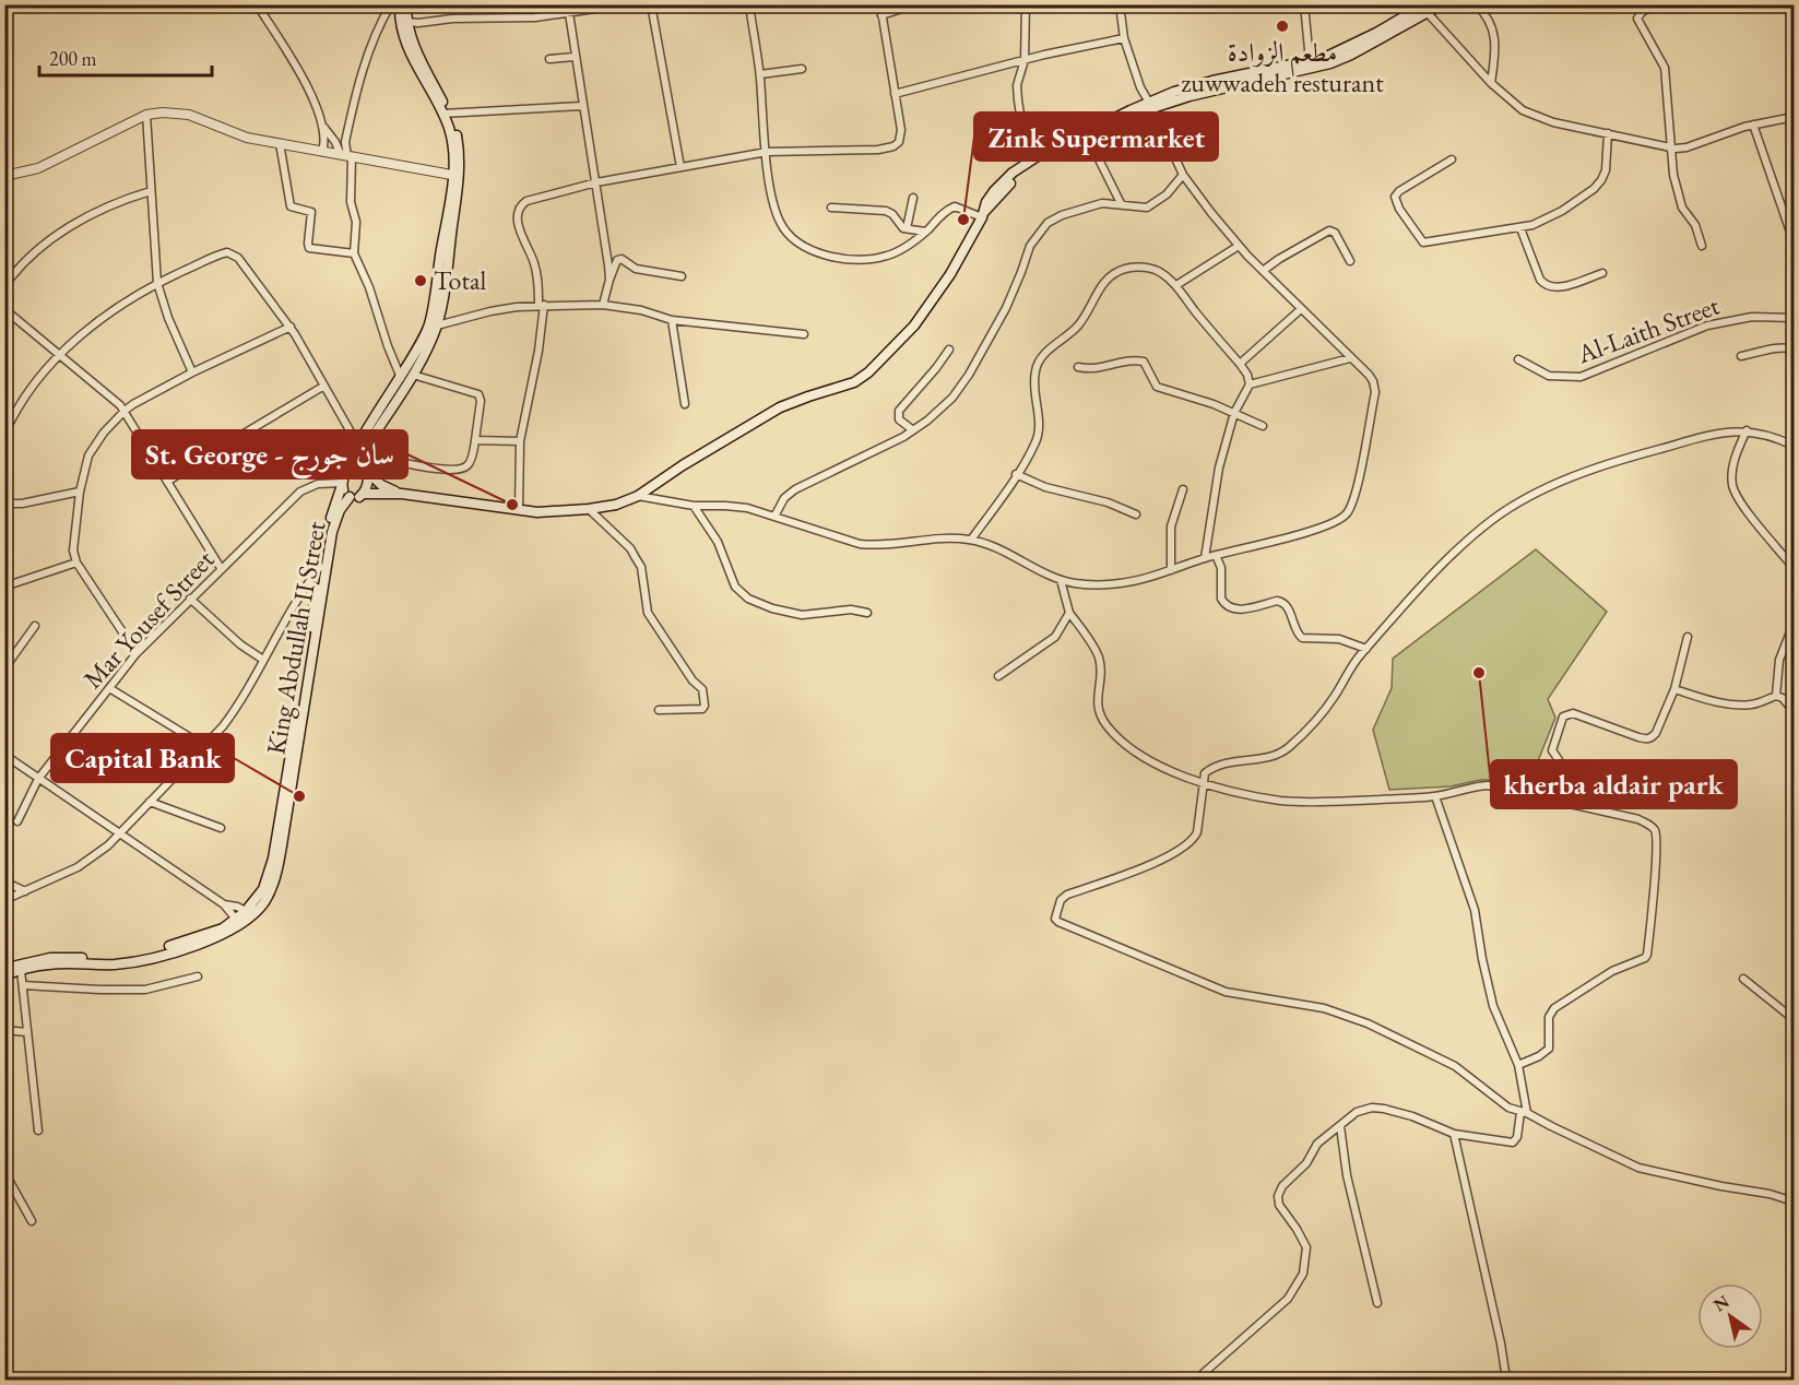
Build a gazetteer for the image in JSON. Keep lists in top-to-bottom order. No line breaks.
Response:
{"streets":{"main road":["King Abdullah II Street"],"street":["Al-Laith Street","Mar Yousef Street"]},"crossings":[["Mar Yousef Street","King Abdullah II Street"]],"places":["مطعم الزوادة zuwwadeh resturant","Zink Supermarket","Total","St. George - سان جورج","kherba aldair park","Capital Bank"],"scale_bar":"200 m","north":"top left"}
